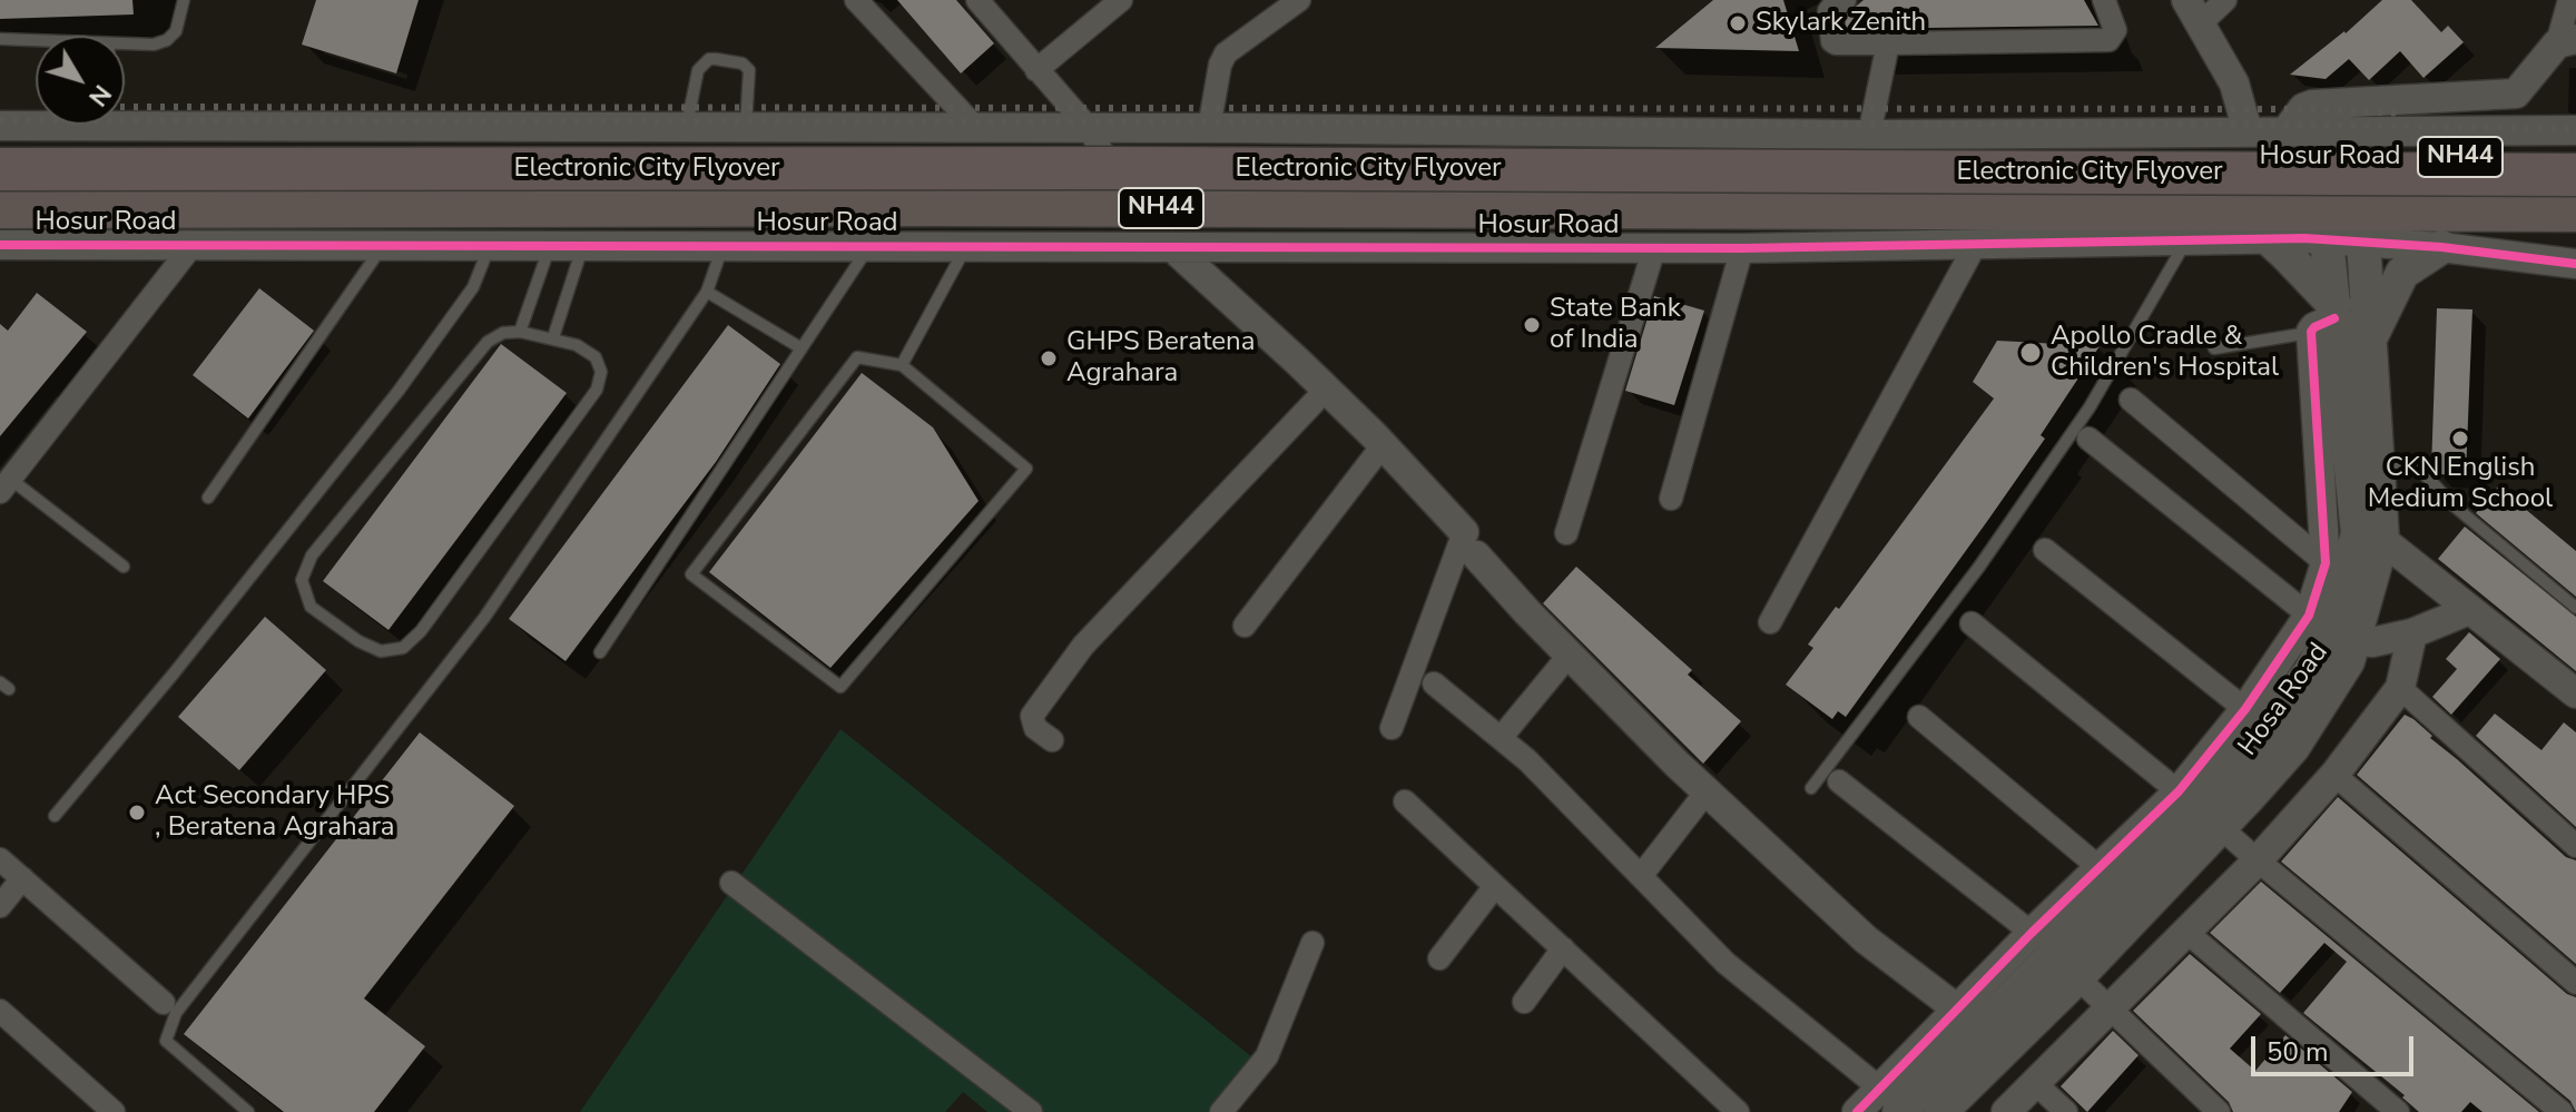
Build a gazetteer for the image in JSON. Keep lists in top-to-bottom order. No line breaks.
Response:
{"streets":{"highway":["Hosur Road","NH44","Electronic City Flyover"],"main road":["Hosa Road"]},"crossings":[["Hosur Road","Hosa Road"]],"places":["Skylark Zenith","State Bank of India","Apollo Cradle & Children's Hospital","GHPS Beratena Agrahara","CKN English Medium School","Act Secondary HPS , Beratena Agrahara"],"scale_bar":"50 m","north":"bottom right"}
